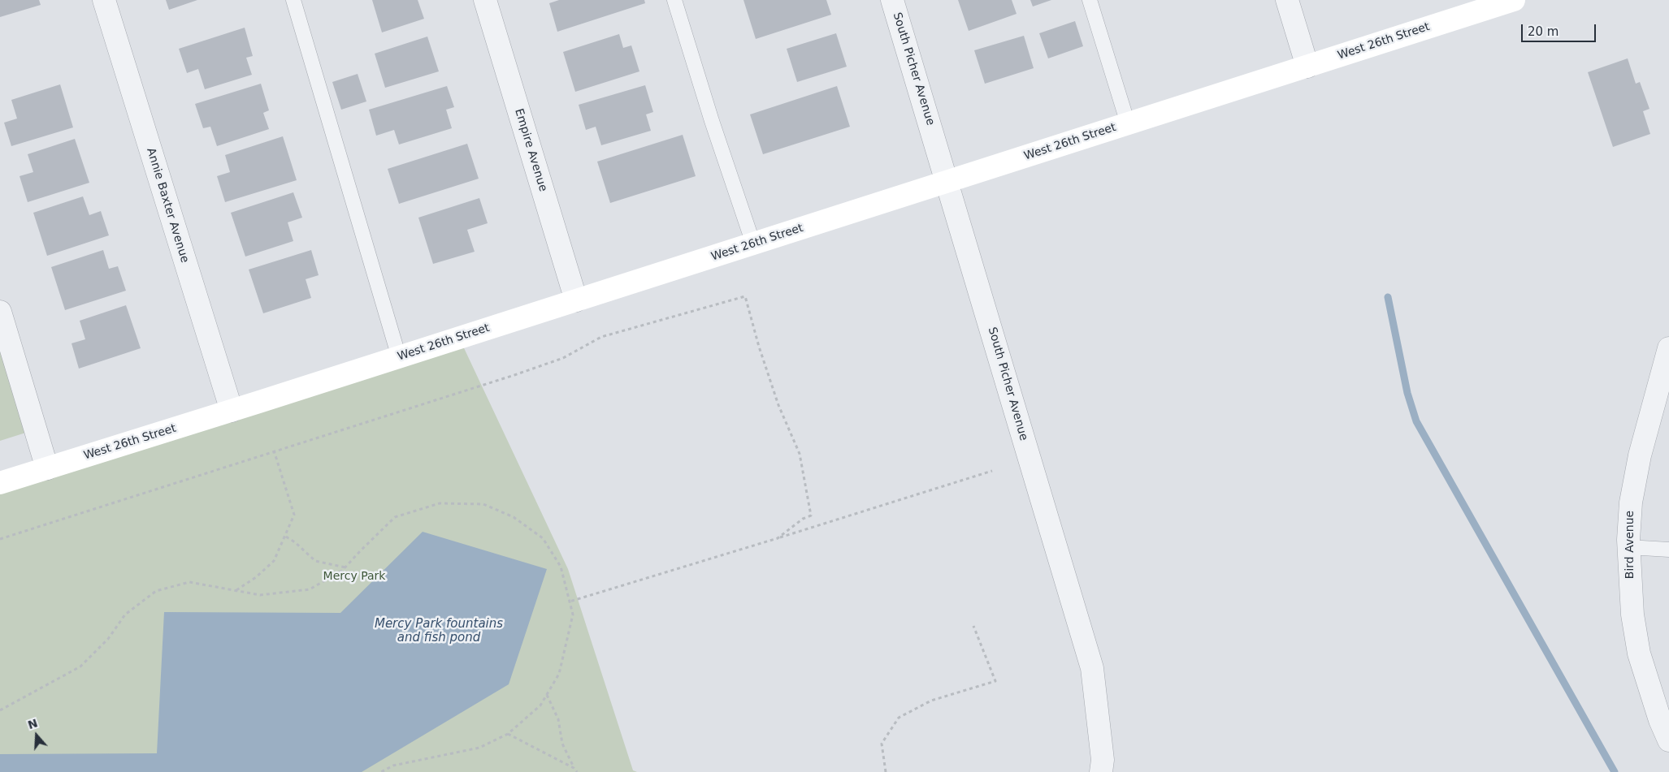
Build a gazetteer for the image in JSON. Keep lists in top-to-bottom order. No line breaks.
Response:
{"streets":{"main road":["West 26th Street"],"street":["South Picher Avenue","Empire Avenue","Annie Baxter Avenue","Bird Avenue"]},"crossings":[["West 26th Street","South Picher Avenue"],["West 26th Street","Empire Avenue"],["West 26th Street","Annie Baxter Avenue"]],"water":["Mercy Park fountains and fish pond"],"parks":["Mercy Park"],"scale_bar":"20 m","north":"top"}
